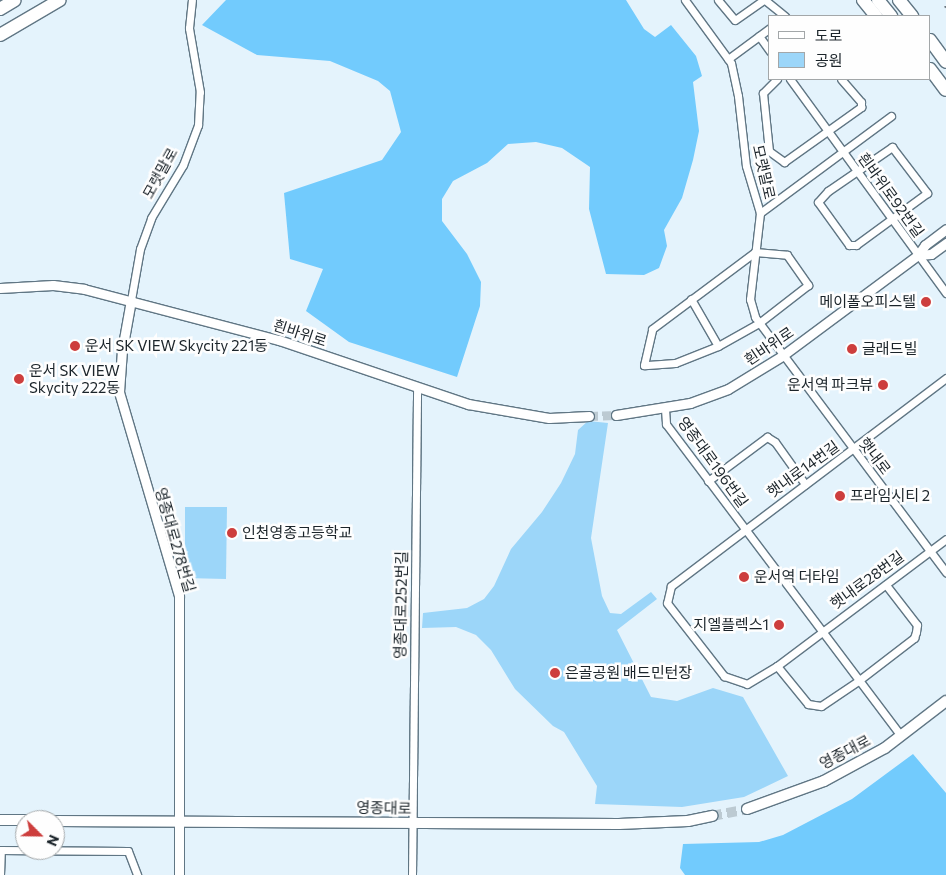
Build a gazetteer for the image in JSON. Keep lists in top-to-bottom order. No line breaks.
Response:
{"streets":{"main road":["영종대로"],"street":["모랫말로","흰바위로92번길","흰바위로","햇내로","영종대로196번길","햇내로14번길","영종대로278번길","햇내로28번길","영종대로252번길"]},"crossings":[["모랫말로","흰바위로"],["모랫말로","햇내로"],["모랫말로","영종대로278번길"],["흰바위로92번길","흰바위로"],["흰바위로","햇내로"],["흰바위로","영종대로196번길"],["흰바위로","영종대로278번길"],["흰바위로","영종대로252번길"],["햇내로","햇내로14번길"],["햇내로","햇내로28번길"],["영종대로196번길","햇내로14번길"],["영종대로196번길","햇내로28번길"],["영종대로196번길","영종대로"],["영종대로278번길","영종대로"],["영종대로252번길","영종대로"]],"places":["메이폴오피스텔","운서 SK VIEW Skycity 221동","글래드빌","운서 SK VIEW Skycity 222동","운서역 파크뷰","프라임시티 2","인천영종고등학교","운서역 더타임","지엘플렉스1","은골공원 배드민턴장"],"legend":["도로","공원"],"north":"bottom right"}
